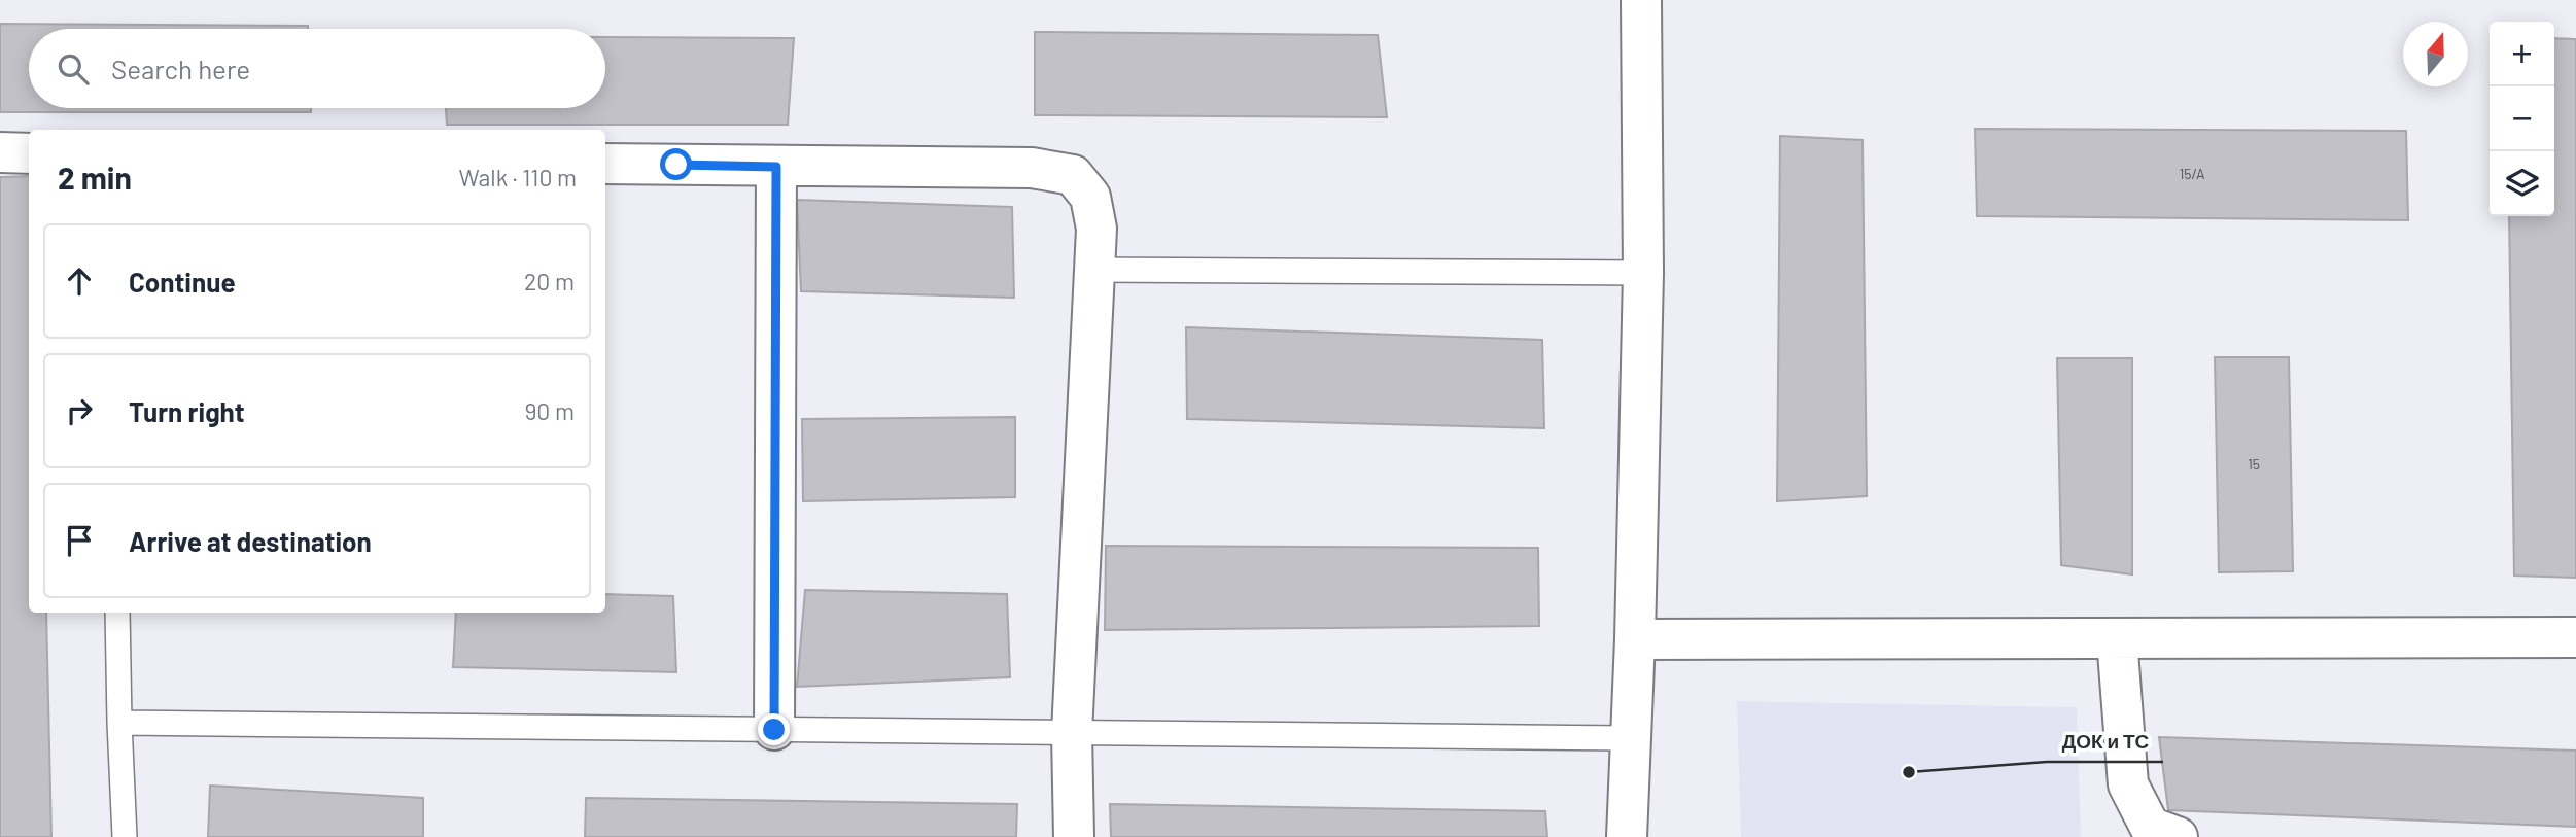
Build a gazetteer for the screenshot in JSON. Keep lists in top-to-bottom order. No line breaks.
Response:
{"places":["ДОК и ТС"],"house_numbers":["15/A","15"],"north":"top","page":{"map_buttons":["+","−"],"search":"Search here","heading":["2 min","Walk · 110 m"],"list":[["Continue","20 m"],["Turn right","90 m"],"Arrive at destination"]}}
